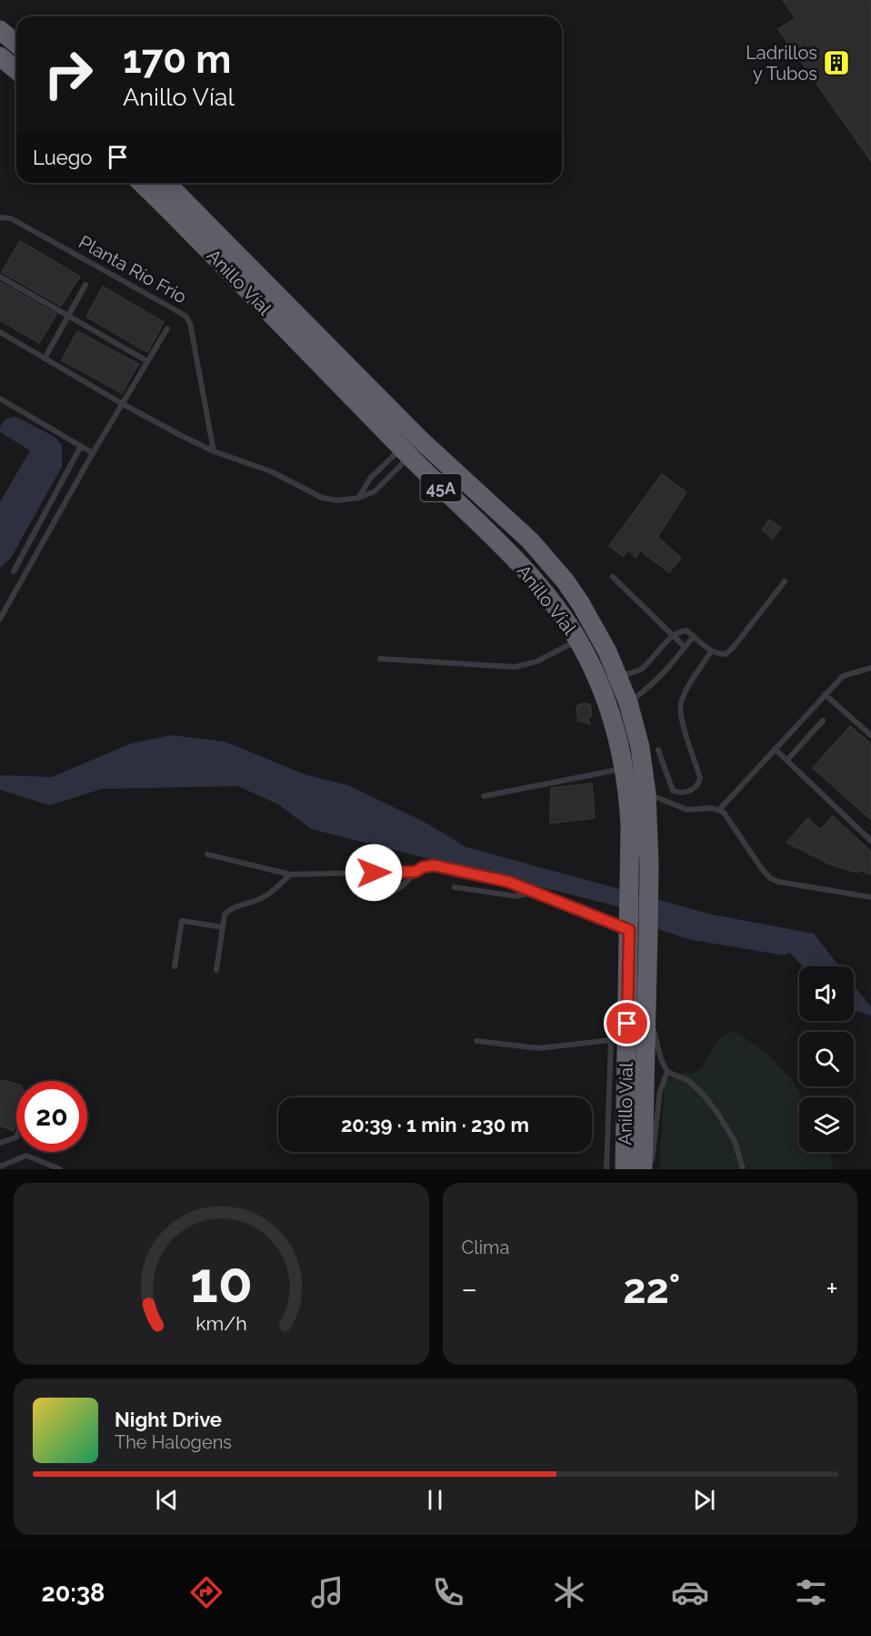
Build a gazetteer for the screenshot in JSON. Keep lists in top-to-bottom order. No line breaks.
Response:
{"streets":{"highway":["Anillo Víal","45A"],"lane":["Planta Río Frio"]},"places":{"building":["Ladrillos y Tubos"]},"page":{"turn":["170 m","Anillo Víal"],"then":"Luego","limit":"20","trip":"20:39 · 1 min · 230 m","tile":"Clima","heat":["−","22°","+"],"song":["Night Drive","The Halogens"],"tabs":"20:38","gauge":["10","km/h"]}}
